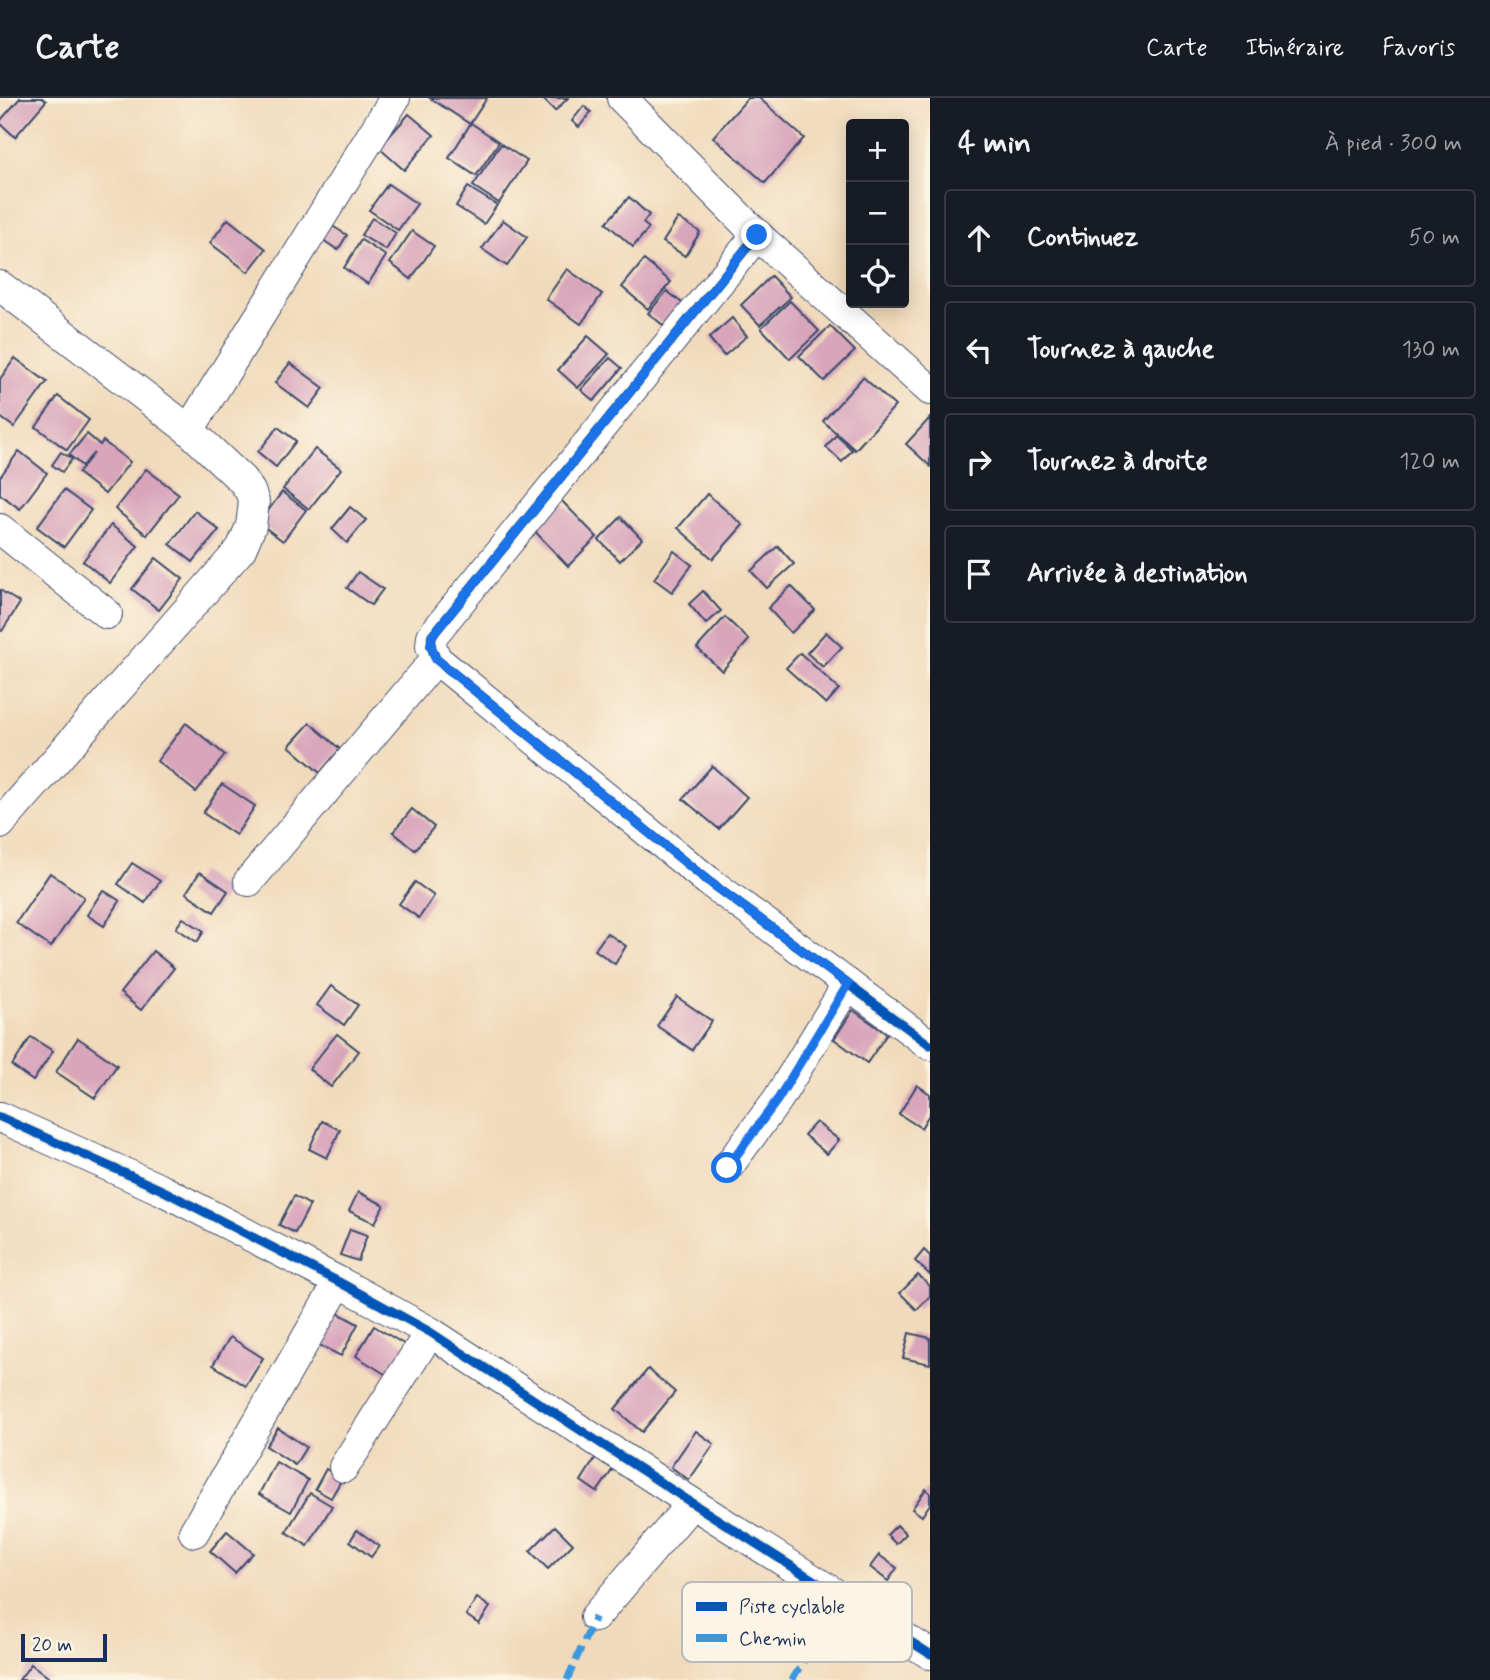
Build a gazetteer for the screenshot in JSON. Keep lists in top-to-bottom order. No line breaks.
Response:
{"legend":["Piste cyclable","Chemin"],"scale_bar":"20 m","page":{"header":"Carte","nav":["Carte","Itinéraire","Favoris"],"heading":["4 min","À pied · 300 m"],"map_buttons":["+","−"],"list":[["Continuez","50 m"],["Tournez à gauche","130 m"],["Tournez à droite","120 m"],"Arrivée à destination"],"scale":"20 m"}}
